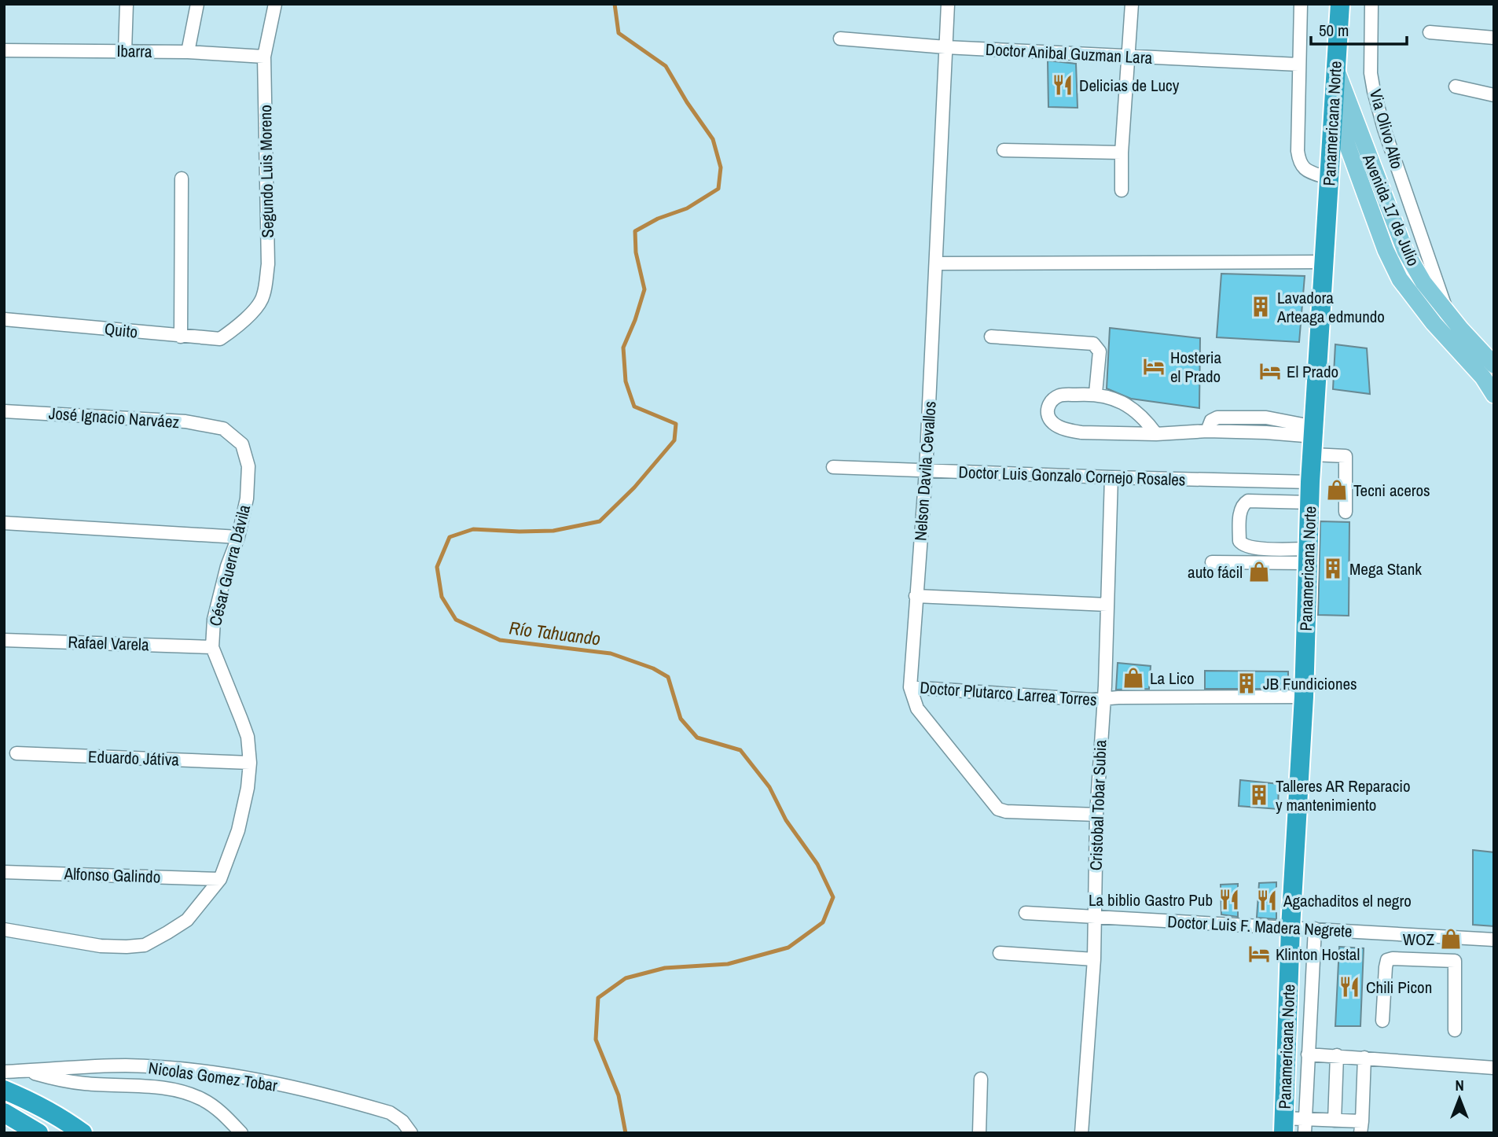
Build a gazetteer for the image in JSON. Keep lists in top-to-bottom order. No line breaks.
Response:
{"streets":{"highway":["Panamericana Norte"],"main road":["Avenida 17 de Julio"],"street":["Ibarra","Doctor Anibal Guzman Lara","Via Olivo Alto","Segundo Luis Moreno","Quito","José Ignacio Narváez","Nelson Davila Cevallos","Doctor Luis Gonzalo Cornejo Rosales","César Guerra Dávila","Rafael Varela","Doctor Plutarco Larrea Torres","Eduardo Játiva","Cristobal Tobar Subia","Alfonso Galindo","Doctor Luis F. Madera Negrete","Nicolas Gomez Tobar"]},"crossings":[["Ibarra","Segundo Luis Moreno"],["Doctor Anibal Guzman Lara","Nelson Davila Cevallos"],["Panamericana Norte","Avenida 17 de Julio"],["Panamericana Norte","Doctor Luis Gonzalo Cornejo Rosales"],["Panamericana Norte","Doctor Plutarco Larrea Torres"],["Panamericana Norte","Doctor Luis F. Madera Negrete"],["Via Olivo Alto","Avenida 17 de Julio"],["Segundo Luis Moreno","Quito"],["José Ignacio Narváez","César Guerra Dávila"],["Nelson Davila Cevallos","Doctor Luis Gonzalo Cornejo Rosales"],["Nelson Davila Cevallos","Doctor Plutarco Larrea Torres"],["Nelson Davila Cevallos","Cristobal Tobar Subia"],["Doctor Luis Gonzalo Cornejo Rosales","Cristobal Tobar Subia"],["César Guerra Dávila","Rafael Varela"],["César Guerra Dávila","Eduardo Játiva"],["César Guerra Dávila","Alfonso Galindo"],["Doctor Plutarco Larrea Torres","Cristobal Tobar Subia"],["Cristobal Tobar Subia","Doctor Luis F. Madera Negrete"]],"water":["Río Tahuando"],"places":{"restaurant":["Delicias de Lucy","La biblio Gastro Pub","Agachaditos el negro","Chili Picon"],"building":["Lavadora Arteaga edmundo","Mega Stank","JB Fundiciones","Talleres AR Reparacio y mantenimiento"],"hotel":["Hosteria el Prado","El Prado","Klinton Hostal"],"shop":["Tecni aceros","auto fácil","La Lico","WOZ"]},"scale_bar":"50 m","north":"top"}
